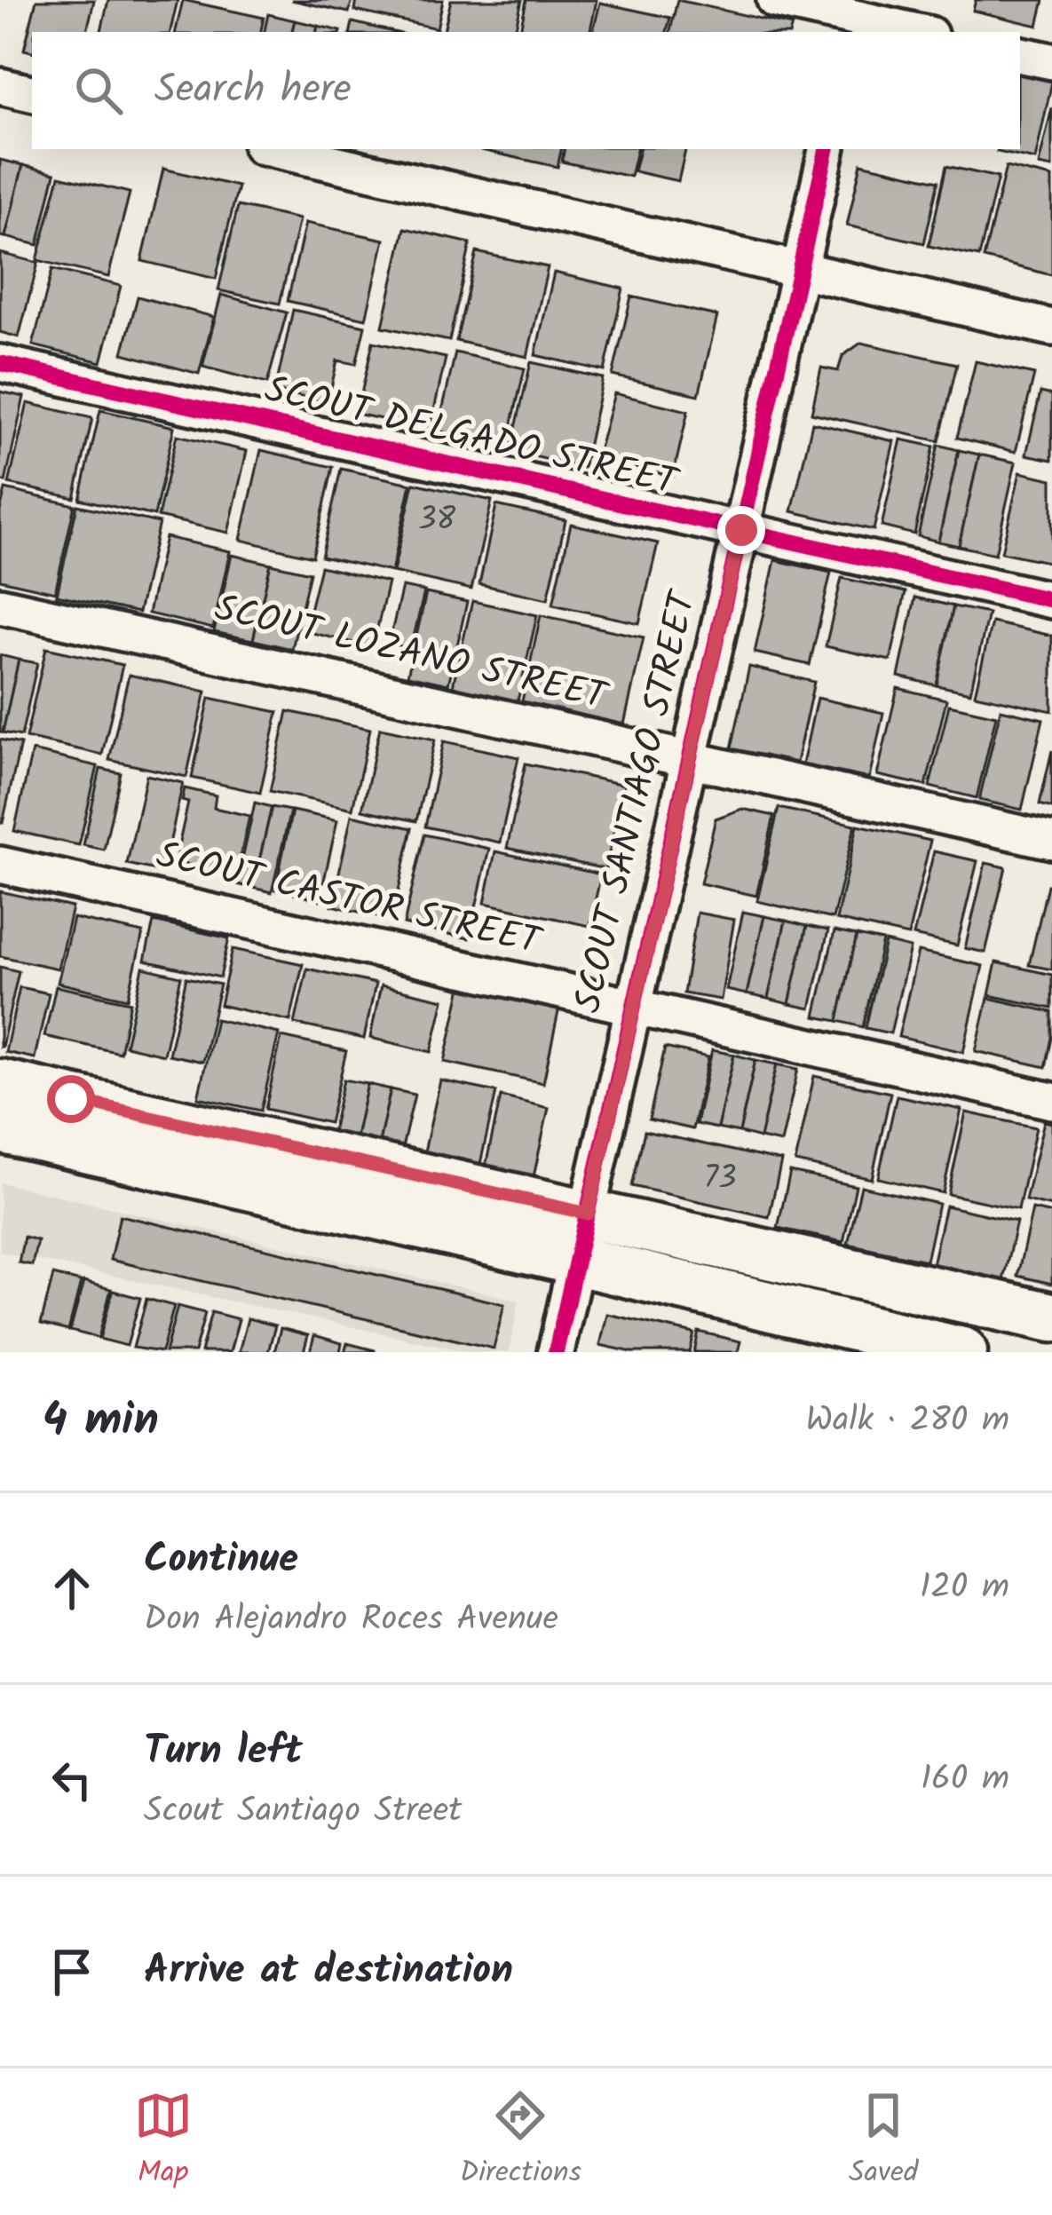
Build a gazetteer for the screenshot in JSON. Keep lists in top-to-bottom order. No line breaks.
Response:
{"streets":{"street":["SCOUT DELGADO STREET","SCOUT LOZANO STREET","SCOUT SANTIAGO STREET","SCOUT CASTOR STREET"]},"crossings":[["SCOUT DELGADO STREET","SCOUT SANTIAGO STREET"],["SCOUT LOZANO STREET","SCOUT SANTIAGO STREET"],["SCOUT SANTIAGO STREET","SCOUT CASTOR STREET"]],"house_numbers":["38","73"],"page":{"search":"Search here","heading":["4 min","Walk · 280 m"],"list":[["Continue","Don Alejandro Roces Avenue","120 m"],["Turn left","Scout Santiago Street","160 m"],"Arrive at destination"],"nav":["Map","Directions","Saved"]}}
